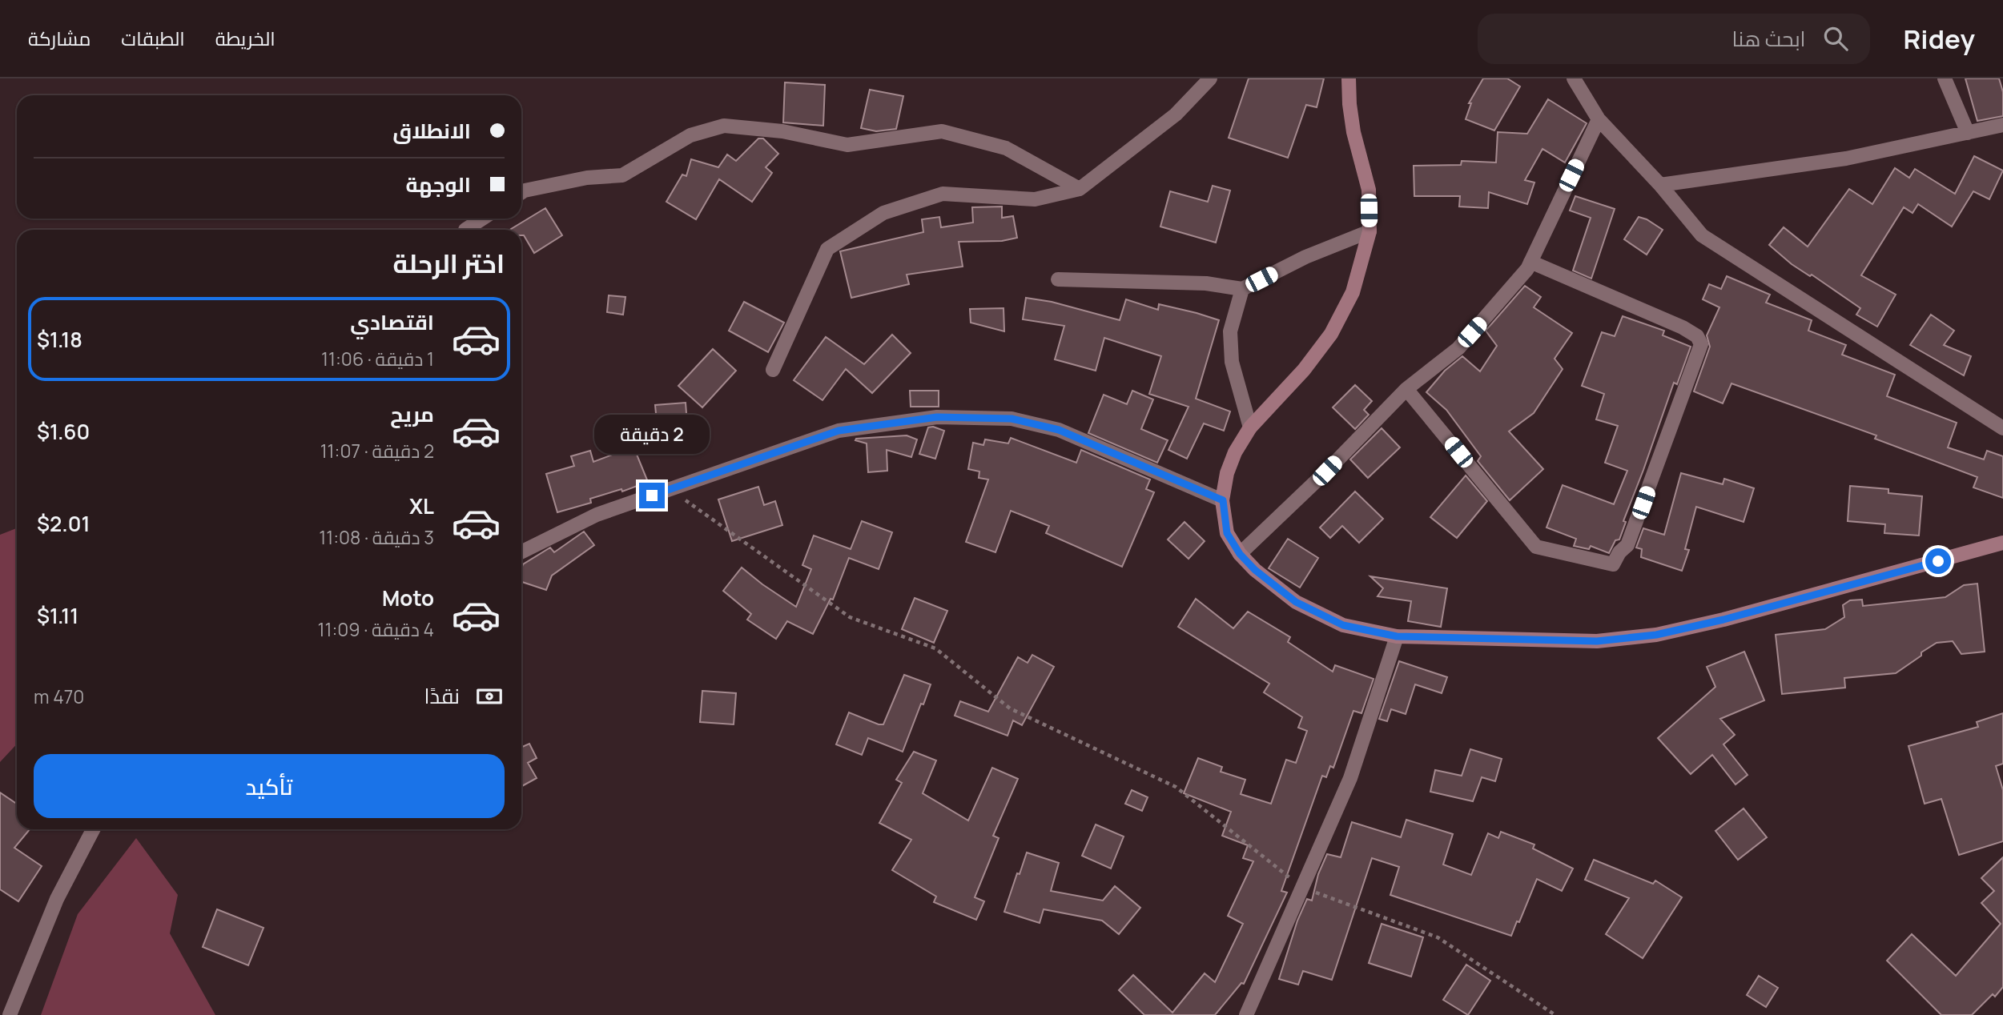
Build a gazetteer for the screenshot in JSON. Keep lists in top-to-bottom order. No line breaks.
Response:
{"page":{"header":"Ridey","search":"ابحث هنا","nav":["الخريطة","الطبقات","مشاركة"],"banner":["الانطلاق","الوجهة"],"heading":"اختر الرحلة","list":[{"name":"اقتصادي","note":"1 دقيقة · 11:06","value":"$1.18"},{"name":"مريح","note":"2 دقيقة · 11:07","value":"$1.60"},{"name":"XL","note":"3 دقيقة · 11:08","value":"$2.01"},{"name":"Moto","note":"4 دقيقة · 11:09","value":"$1.11"}],"bubble":"2 دقيقة","pay":["نقدًا","470 m"],"buttons":"تأكيد"}}
